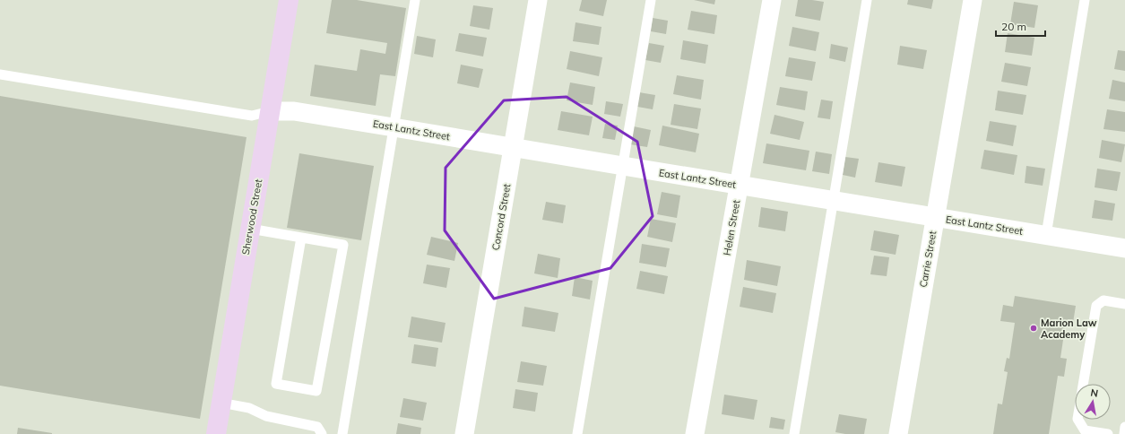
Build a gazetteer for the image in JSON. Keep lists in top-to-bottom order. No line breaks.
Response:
{"streets":{"street":["East Lantz Street","Sherwood Street","Concord Street","Helen Street","Carrie Street"]},"crossings":[["East Lantz Street","Sherwood Street"],["East Lantz Street","Concord Street"],["East Lantz Street","Helen Street"],["East Lantz Street","Carrie Street"]],"places":["Marion Law Academy"],"scale_bar":"20 m","north":"top"}
